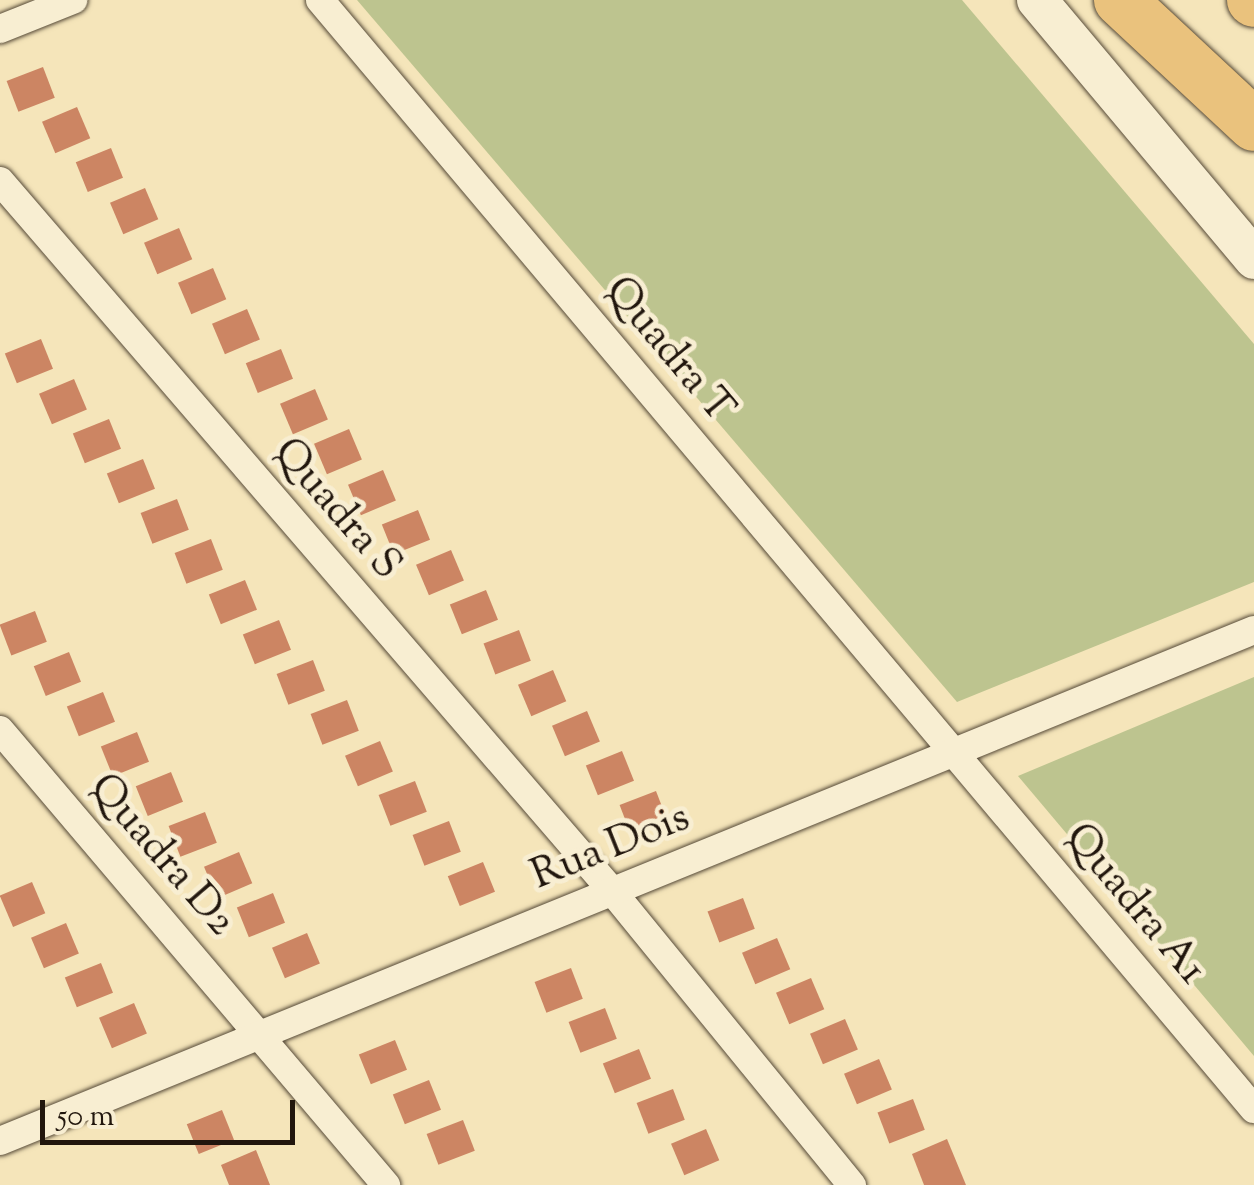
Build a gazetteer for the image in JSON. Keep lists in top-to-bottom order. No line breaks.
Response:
{"streets":{"street":["Quadra T","Quadra S","Rua Dois","Quadra D2","Quadra A1"]},"crossings":[["Quadra T","Rua Dois"],["Quadra T","Quadra A1"],["Quadra S","Rua Dois"],["Rua Dois","Quadra D2"],["Rua Dois","Quadra A1"]],"scale_bar":"50 m"}
